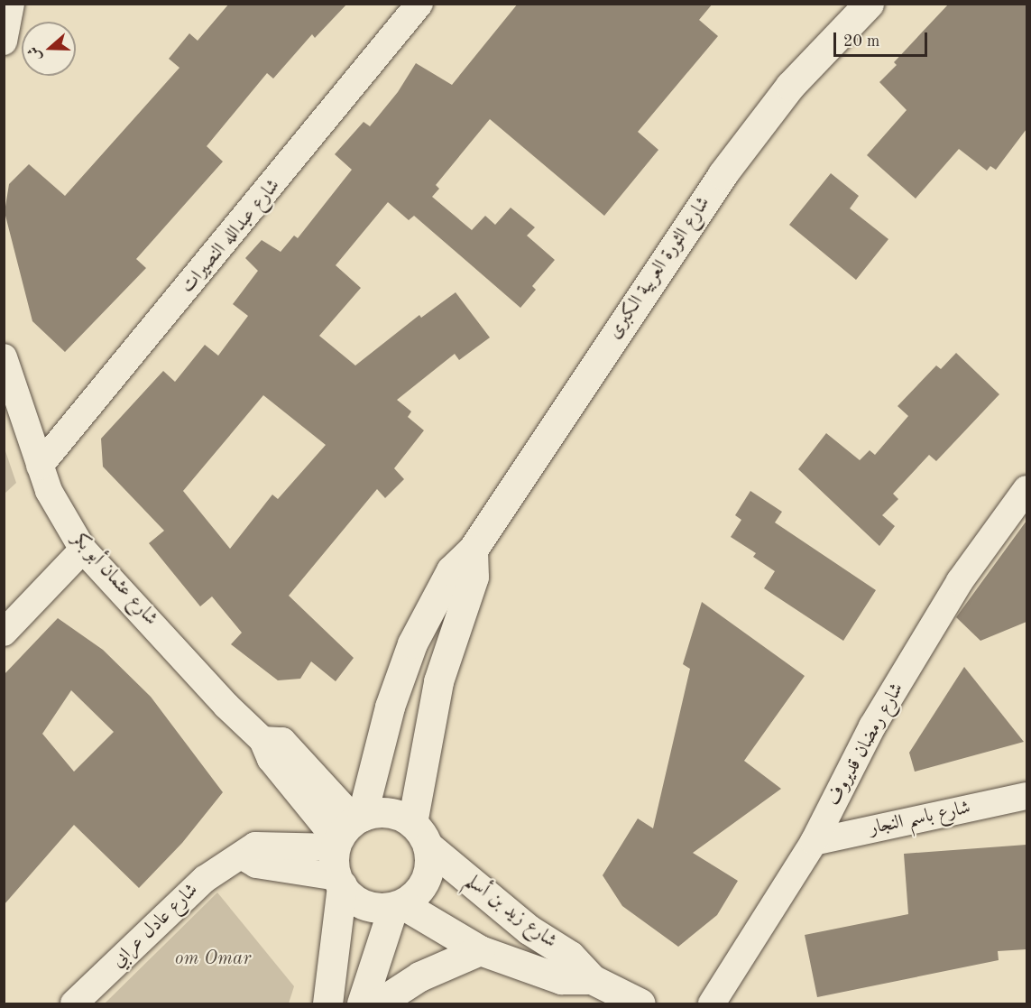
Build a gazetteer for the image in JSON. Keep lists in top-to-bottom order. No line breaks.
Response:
{"streets":{"street":["شارع عبدالله النصيرات","شارع الثورة العربية الكبرى","شارع عثمان أبو بكر","شارع رمضان قديروف","شارع باسم النجار","شارع زيد بن أسلم","شارع عادل عرابي"]},"crossings":[["شارع عبدالله النصيرات","شارع عثمان أبو بكر"],["شارع الثورة العربية الكبرى","شارع عثمان أبو بكر"],["شارع الثورة العربية الكبرى","شارع زيد بن أسلم"],["شارع الثورة العربية الكبرى","شارع عادل عرابي"],["شارع عثمان أبو بكر","شارع زيد بن أسلم"],["شارع عثمان أبو بكر","شارع عادل عرابي"],["شارع رمضان قديروف","شارع باسم النجار"],["شارع زيد بن أسلم","شارع عادل عرابي"]],"parks":["om Omar"],"scale_bar":"20 m","north":"left"}
